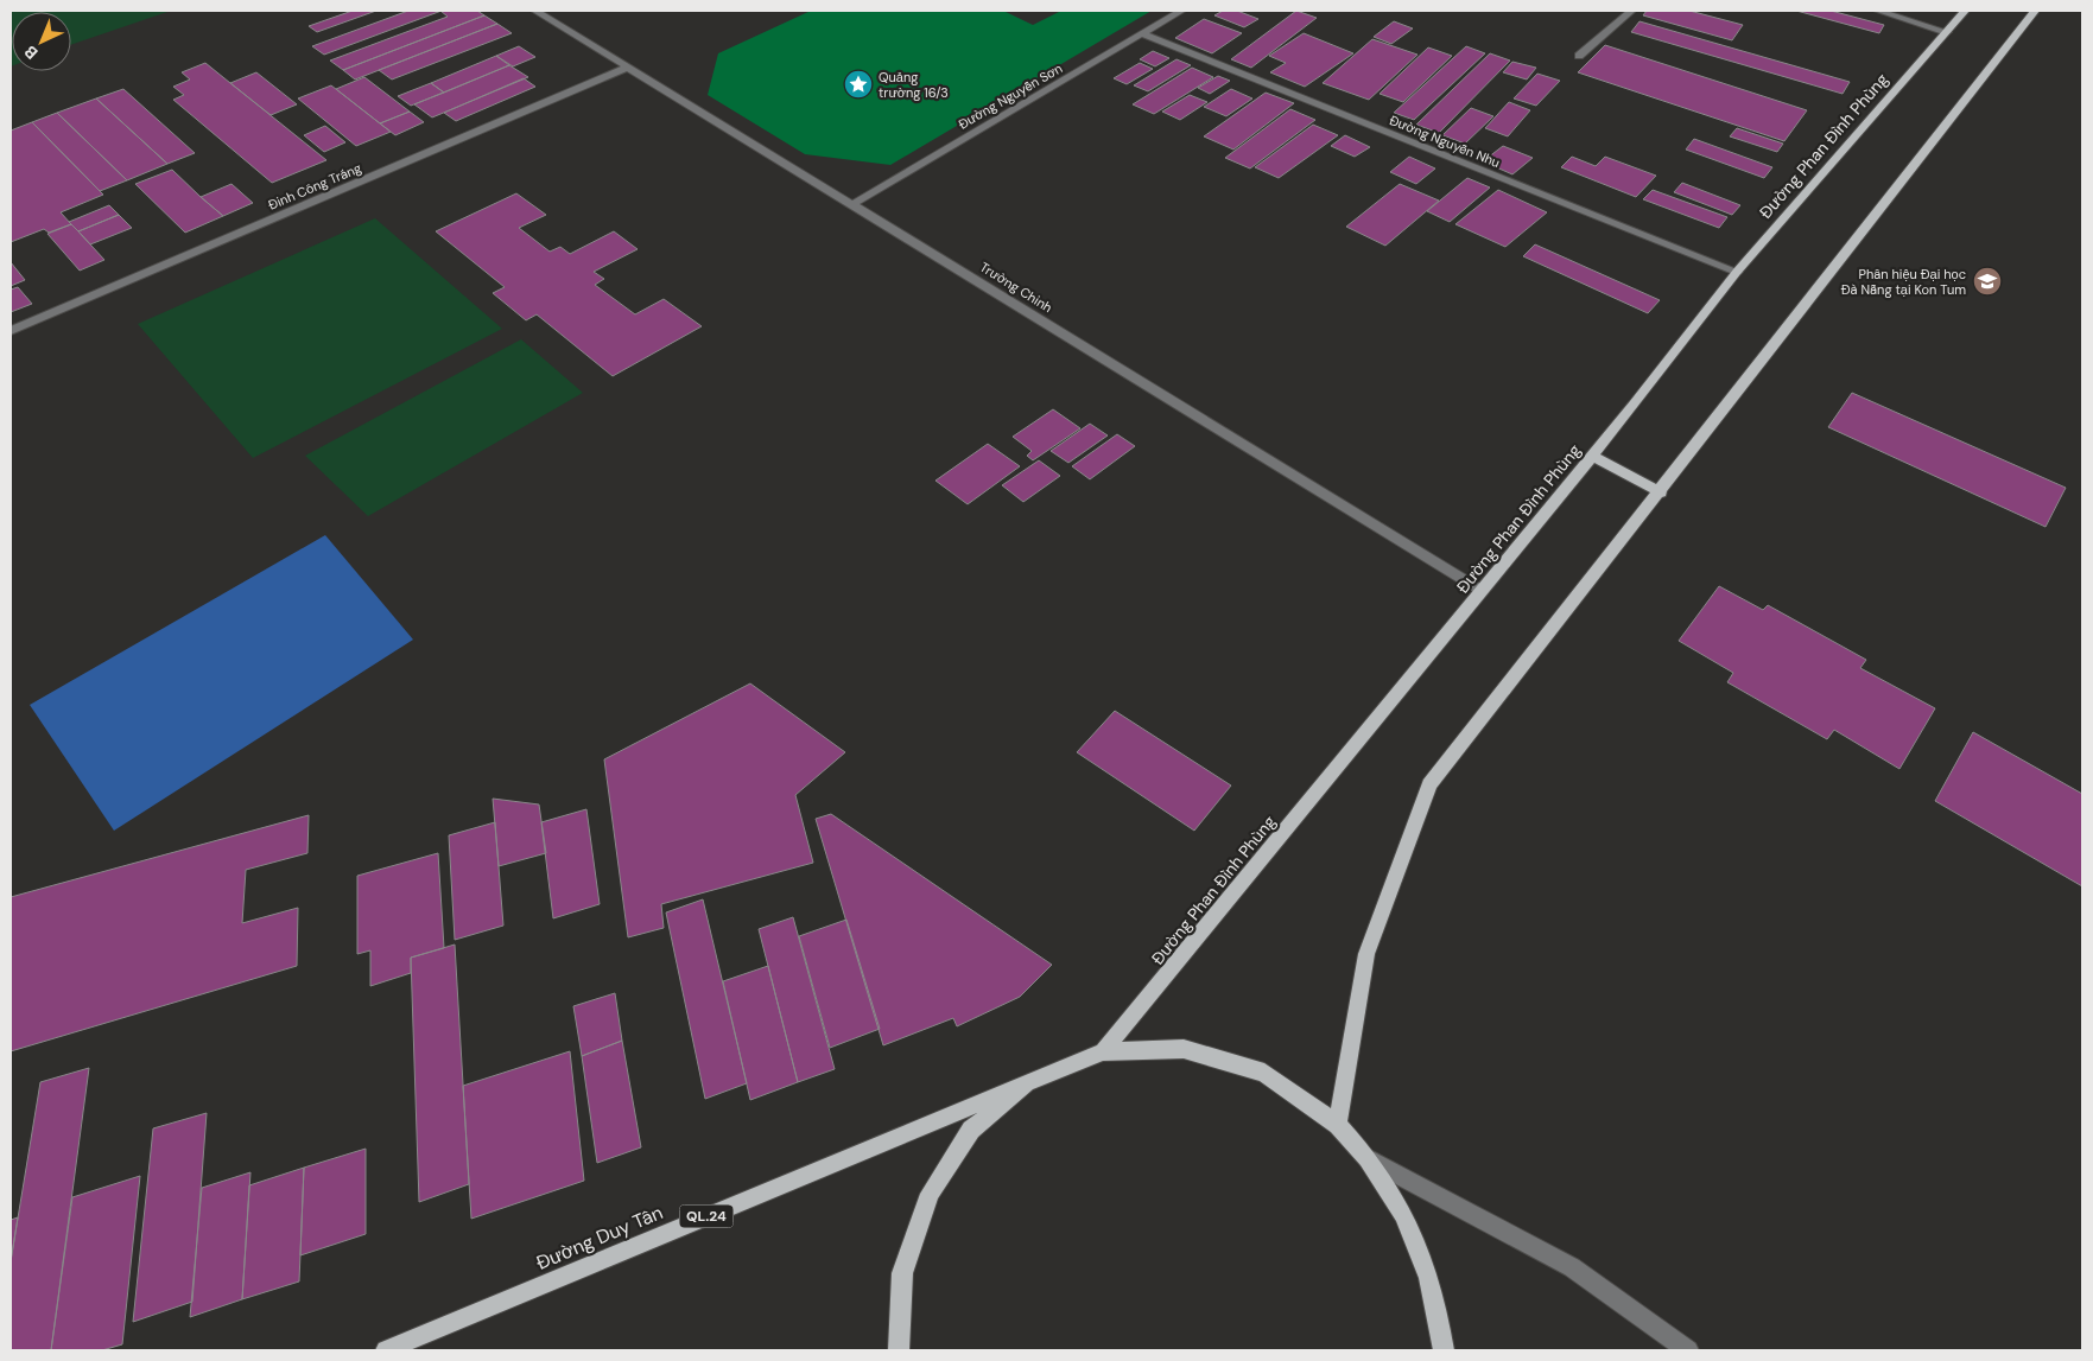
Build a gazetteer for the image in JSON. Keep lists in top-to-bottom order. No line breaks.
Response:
{"streets":{"main road":["Đường Phan Đình Phùng","QL.24","Đường Duy Tân"],"street":["Đường Nguyễn Sơn","Đường Nguyễn Nhu","Đinh Công Tráng","Trường Chinh"]},"crossings":[["Đường Nguyễn Sơn","Đường Nguyễn Nhu"],["Đường Nguyễn Sơn","Trường Chinh"],["Đường Nguyễn Nhu","Đường Phan Đình Phùng"],["Đường Phan Đình Phùng","Trường Chinh"],["Đường Phan Đình Phùng","Đường Duy Tân"],["Đinh Công Tráng","Trường Chinh"]],"places":{"place":["Quảng trường 16/3"],"school or university":["Phân hiệu Đại học Đà Nẵng tại Kon Tum"]},"north":"bottom left"}
